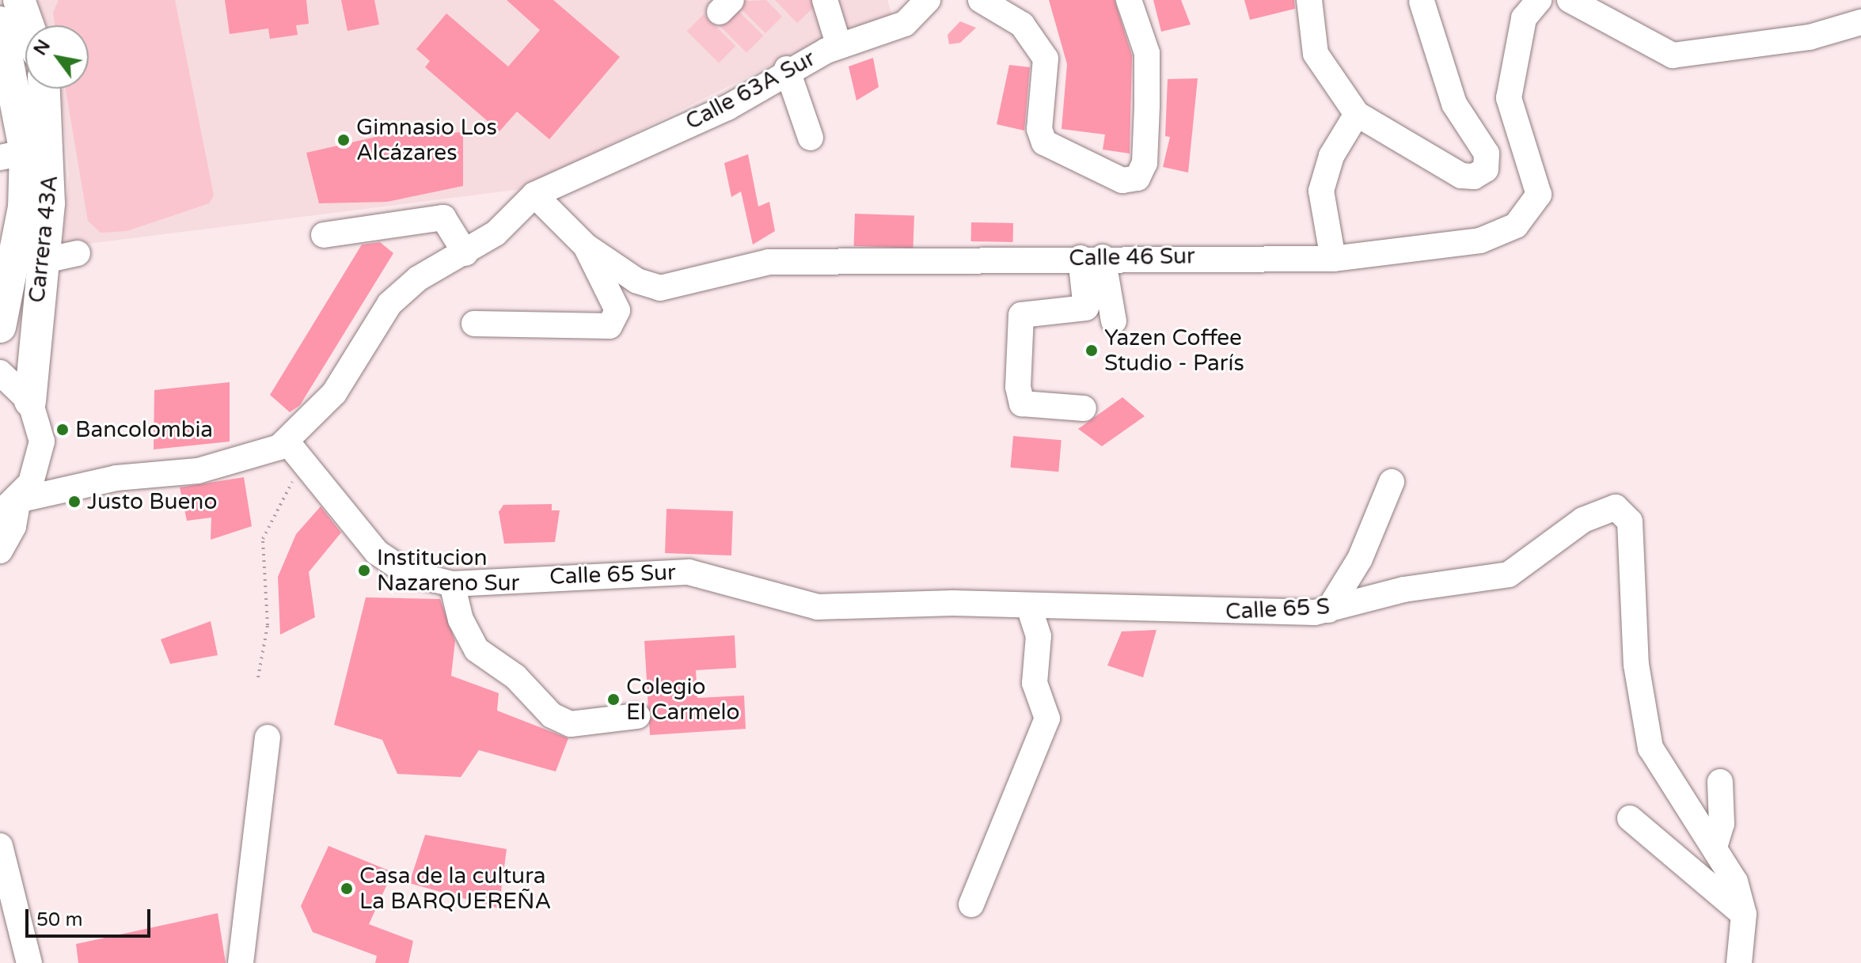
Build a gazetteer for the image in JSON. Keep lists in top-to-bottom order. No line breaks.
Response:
{"streets":{"main road":["Carrera 43A"],"street":["Calle 63A Sur","Calle 46 Sur","Calle 65 Sur","Calle 65 S"]},"crossings":[["Calle 63A Sur","Calle 46 Sur"],["Calle 65 Sur","Calle 65 S"]],"places":["Gimnasio Los Alcázares","Yazen Coffee Studio - París","Bancolombia","Justo Bueno","Institucion Nazareno Sur","Colegio El Carmelo","Casa de la cultura La BARQUEREÑA"],"scale_bar":"50 m","north":"top left"}
